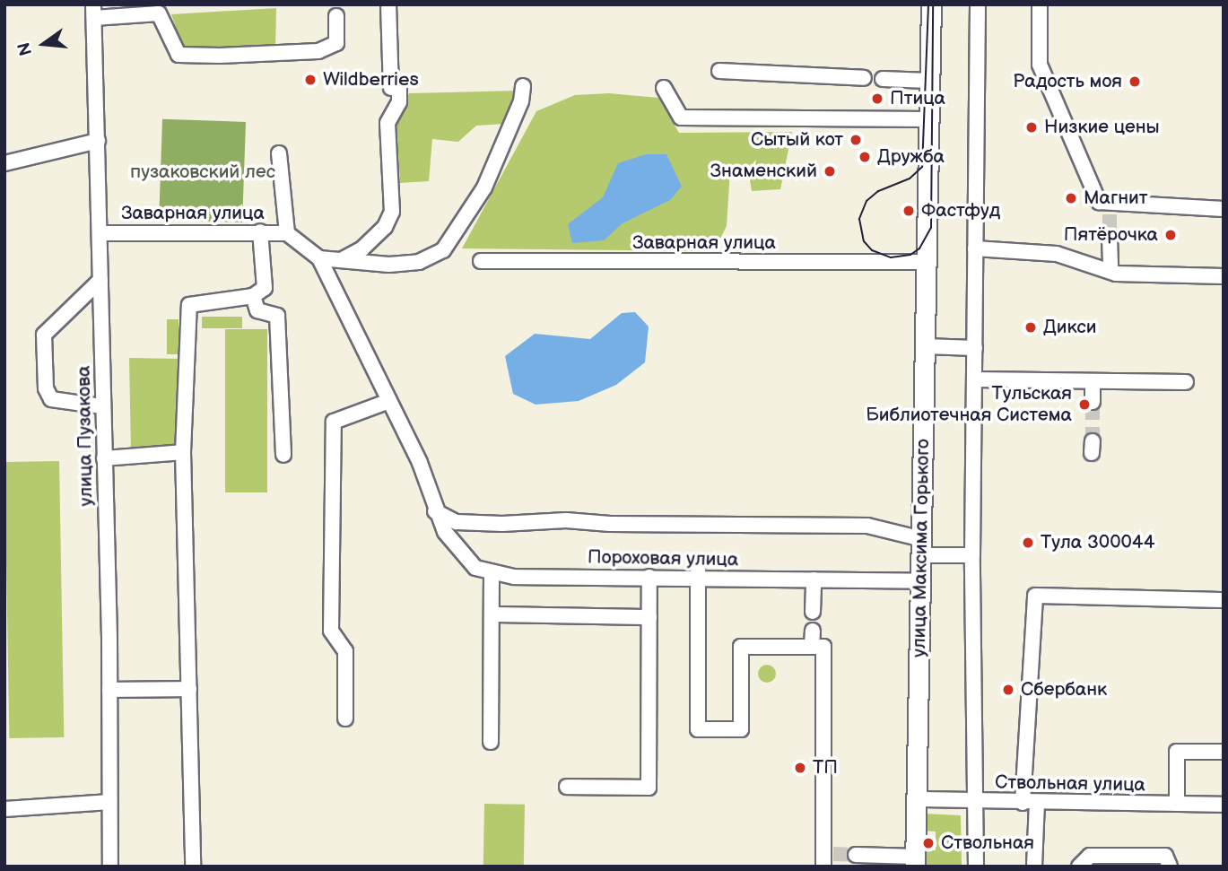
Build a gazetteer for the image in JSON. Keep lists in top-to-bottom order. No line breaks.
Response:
{"streets":{"main road":["улица Максима Горького"],"street":["Заварная улица","улица Пузакова","Пороховая улица","Ствольная улица"]},"crossings":[["Заварная улица","улица Пузакова"],["Заварная улица","улица Максима Горького"],["улица Максима Горького","Пороховая улица"],["улица Максима Горького","Ствольная улица"]],"parks":["пузаковский лес"],"places":["Wildberries","Радость моя","Птица","Низкие цены","Сытый кот","Дружба","Знаменский","Магнит","Фастфуд","Пятёрочка","Дикси","Тульская Библиотечная Система","Тула 300044","Сбербанк","ТП","Ствольная"],"north":"left"}
